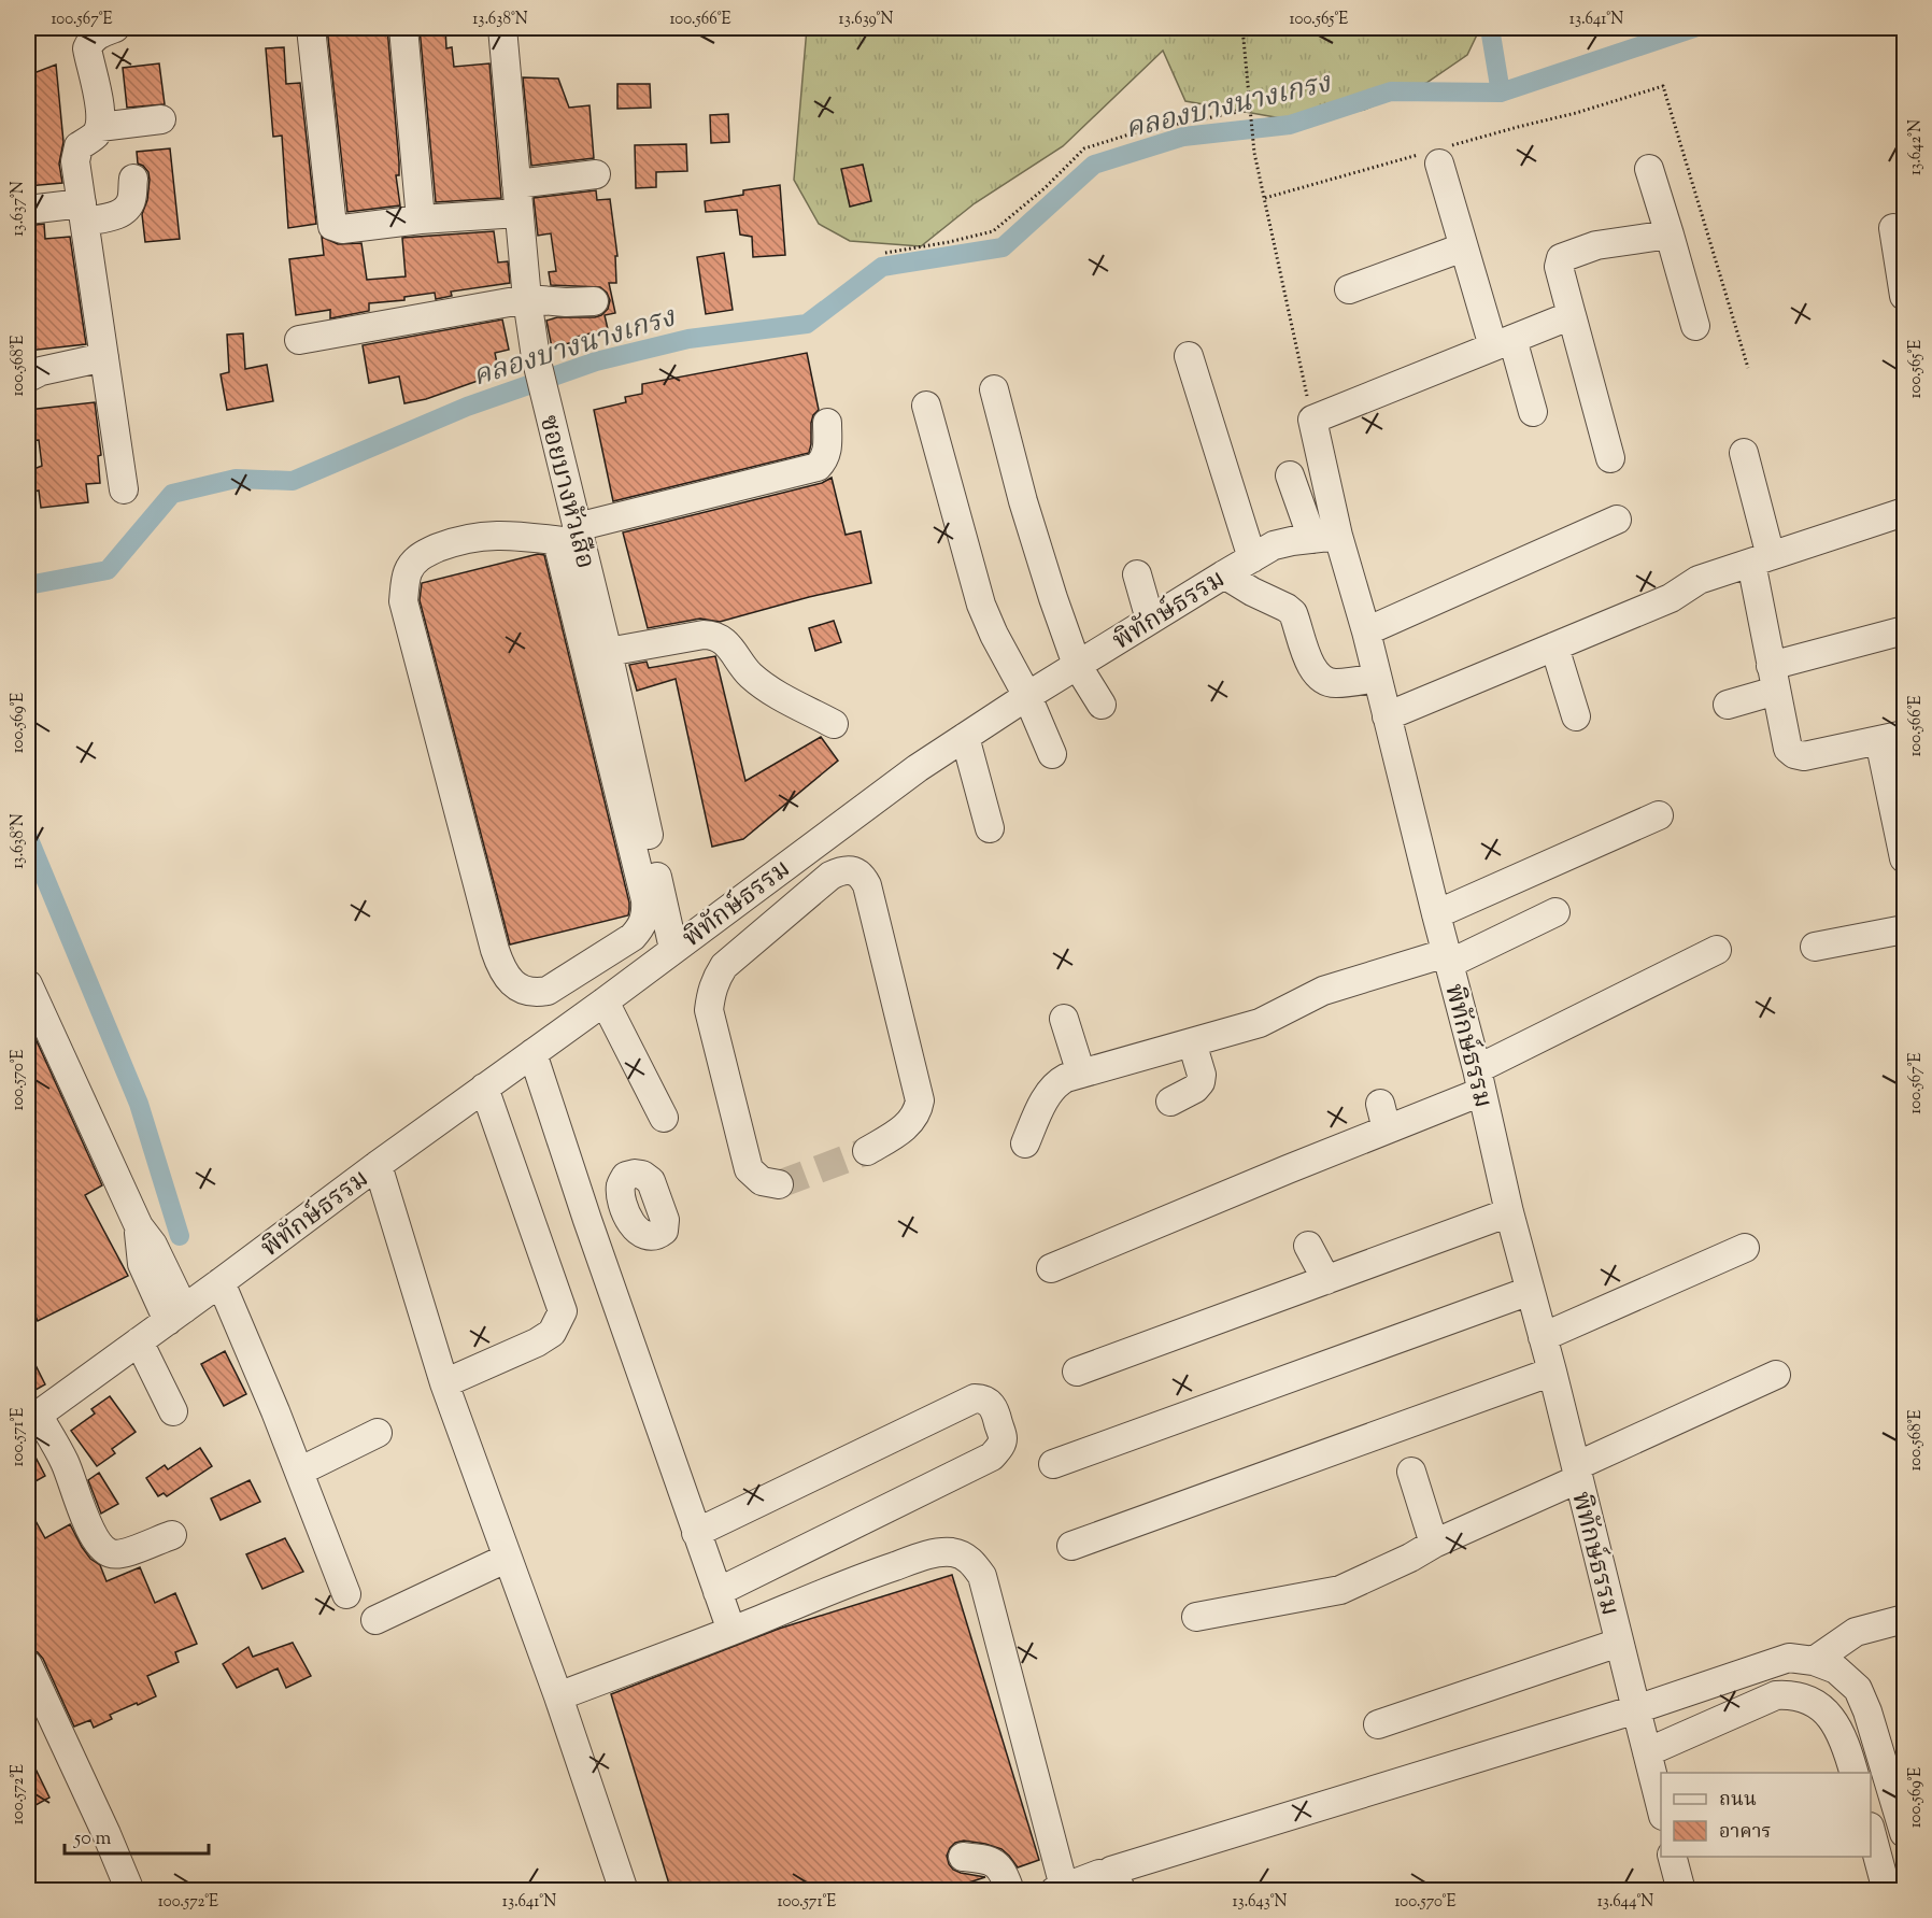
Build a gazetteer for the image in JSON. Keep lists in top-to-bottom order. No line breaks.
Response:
{"streets":{"street":["ซอยบางหัวเสือ","พิทักษ์ธรรม"]},"crossings":[["ซอยบางหัวเสือ","พิทักษ์ธรรม"]],"water":["คลองบางนางเกรง"],"legend":["ถนน","อาคาร"],"scale_bar":"50 m","coordinates":["100.567°E","13.638°N","100.566°E","13.639°N","100.565°E","13.641°N","13.642°N","13.637°N","100.568°E","100.569°E","100.570°E","100.571°E","100.572°E","13.643°N","13.644°N"]}
